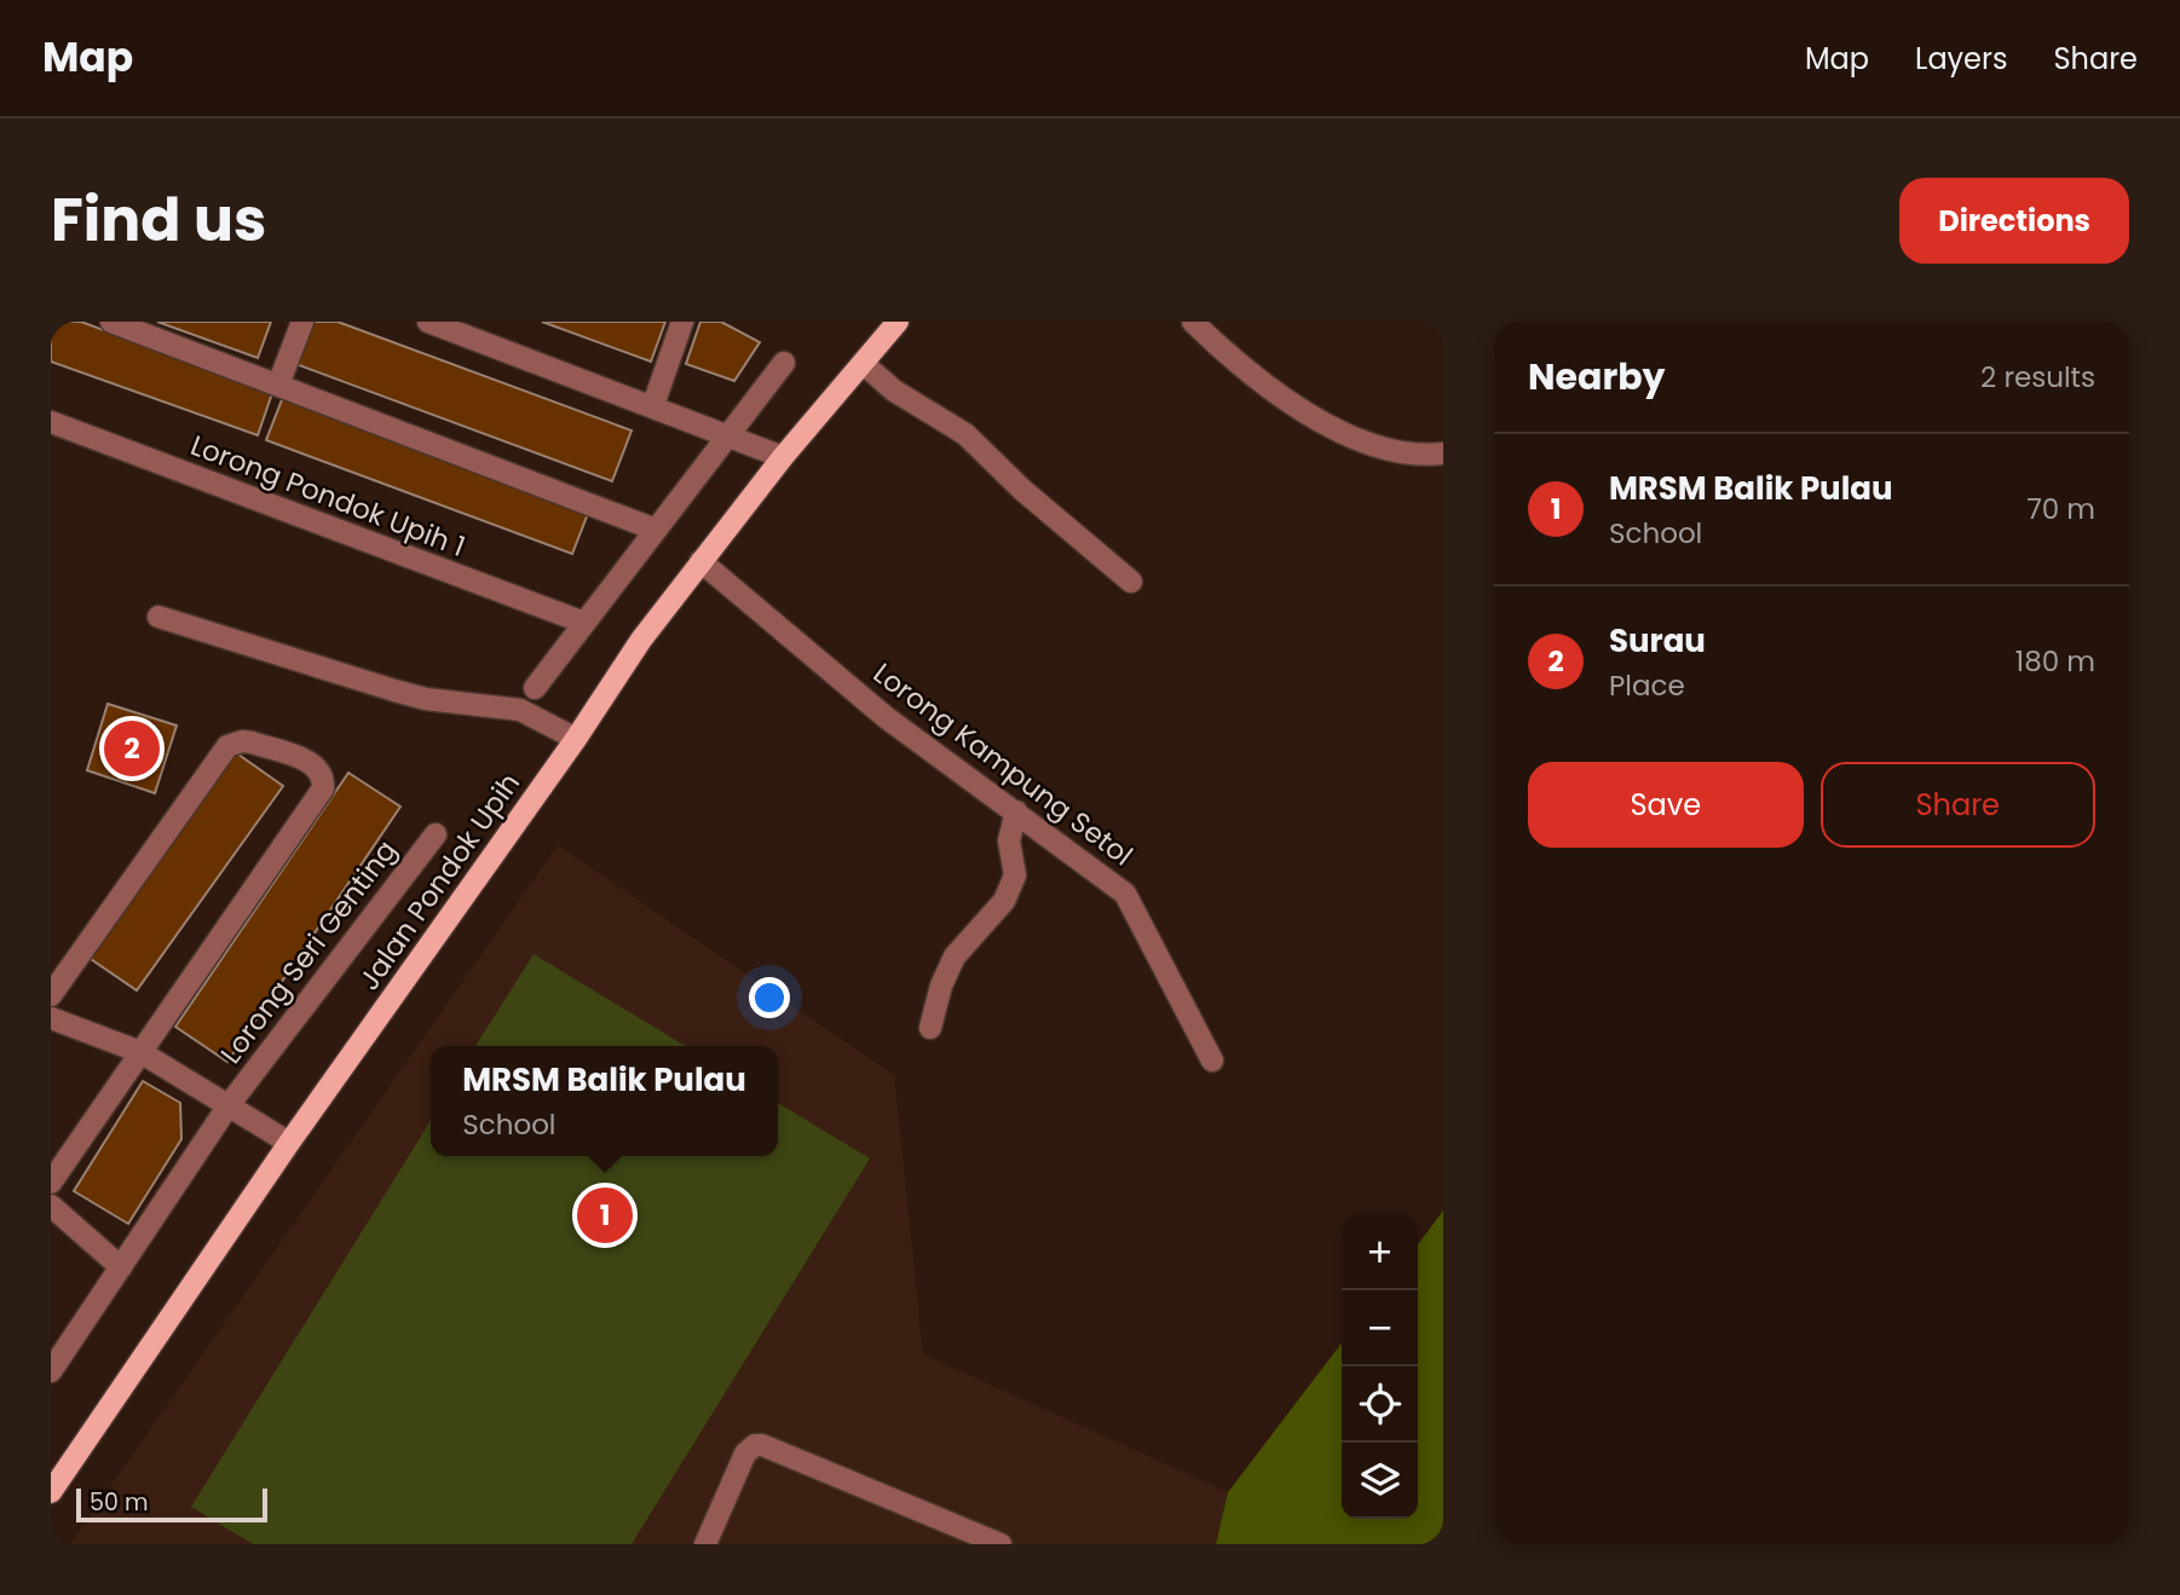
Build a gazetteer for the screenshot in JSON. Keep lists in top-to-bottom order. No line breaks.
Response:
{"streets":{"main road":["Jalan Pondok Upih"],"street":["Lorong Pondok Upih 1","Lorong Kampung Setol","Lorong Seri Genting"]},"crossings":[["Lorong Kampung Setol","Jalan Pondok Upih"],["Jalan Pondok Upih","Lorong Seri Genting"]],"scale_bar":"50 m","page":{"header":"Map","nav":["Map","Layers","Share"],"title":"Find us","buttons":["Directions",["Save","Share"]],"heading":["Nearby","2 results"],"list":[{"mark":"1","name":"MRSM Balik Pulau","note":"School","value":"70 m"},{"mark":"2","name":"Surau","note":"Place","value":"180 m"}],"pins":["2","1"],"popup":["MRSM Balik Pulau","School"],"map_buttons":["+","−"],"scale":"50 m"}}
